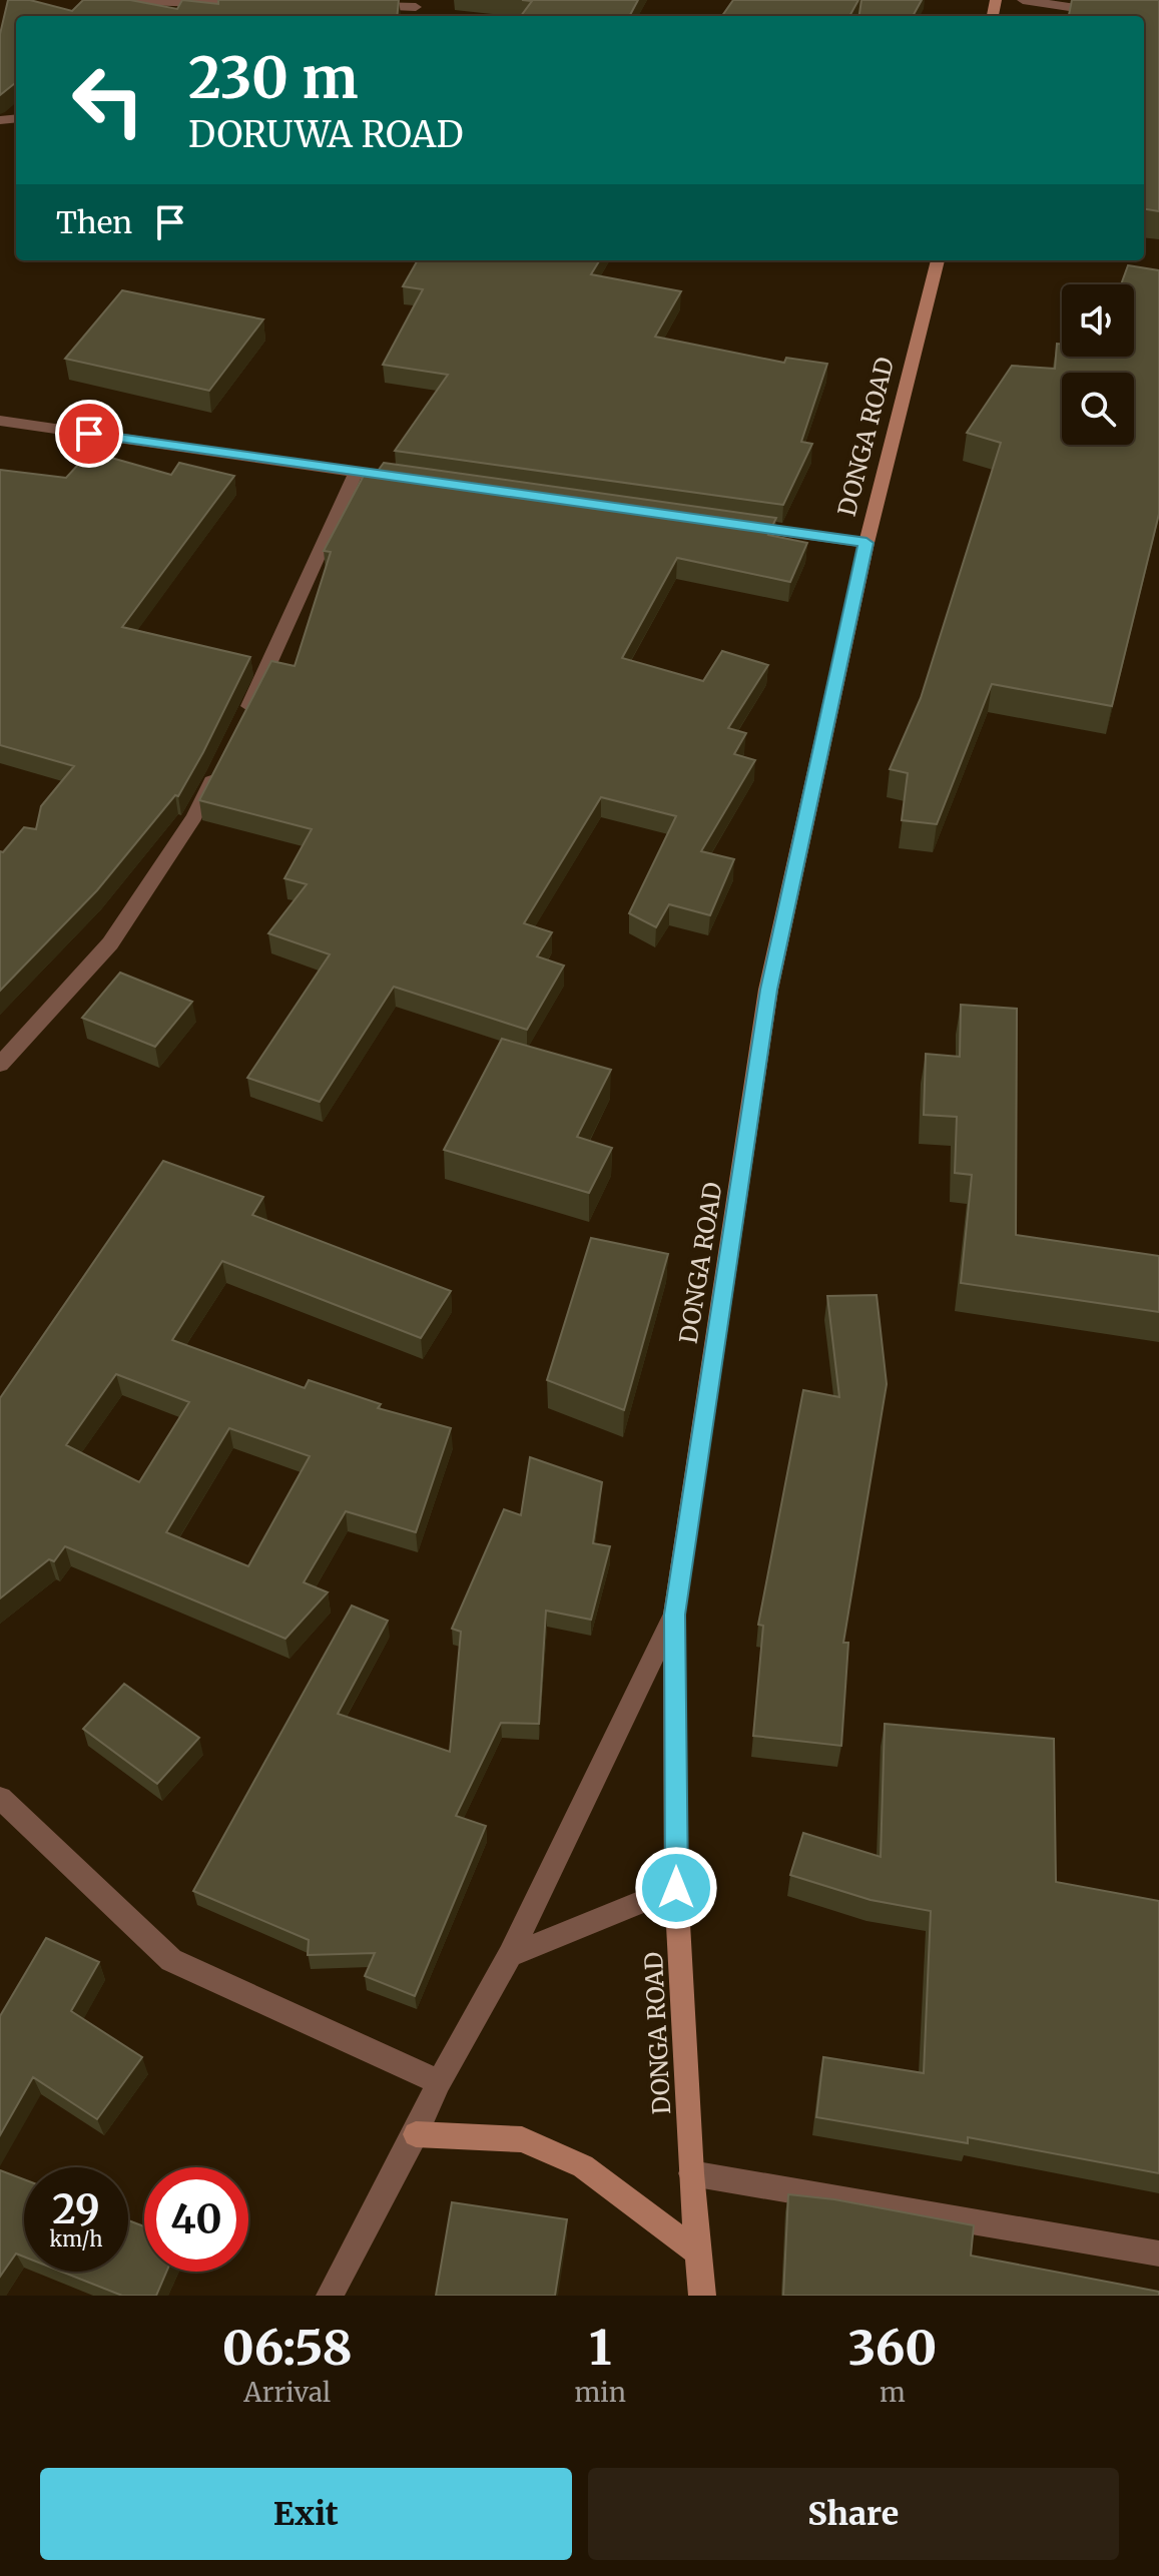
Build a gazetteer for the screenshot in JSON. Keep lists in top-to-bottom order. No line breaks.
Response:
{"streets":{"street":["DONGA ROAD"]},"page":{"turn":["230 m","DORUWA ROAD"],"then":"Then","speed":"29 km/h","limit":"40","eta":["06:58","Arrival","1","min","360","m"],"buttons":["Exit","Share"]}}
